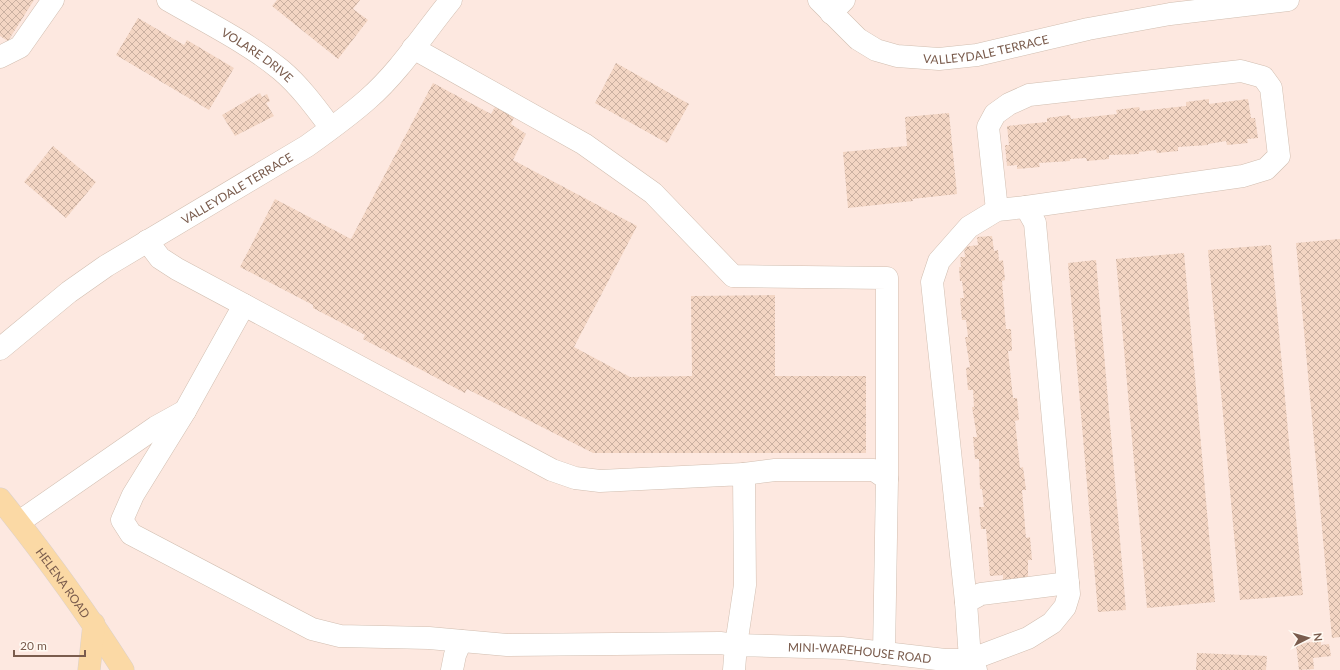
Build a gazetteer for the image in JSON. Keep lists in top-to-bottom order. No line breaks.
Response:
{"streets":{"main road":["HELENA ROAD"],"street":["VALLEYDALE TERRACE","VOLARE DRIVE","MINI-WAREHOUSE ROAD"]},"crossings":[["VALLEYDALE TERRACE","VOLARE DRIVE"]],"scale_bar":"20 m","north":"right"}
